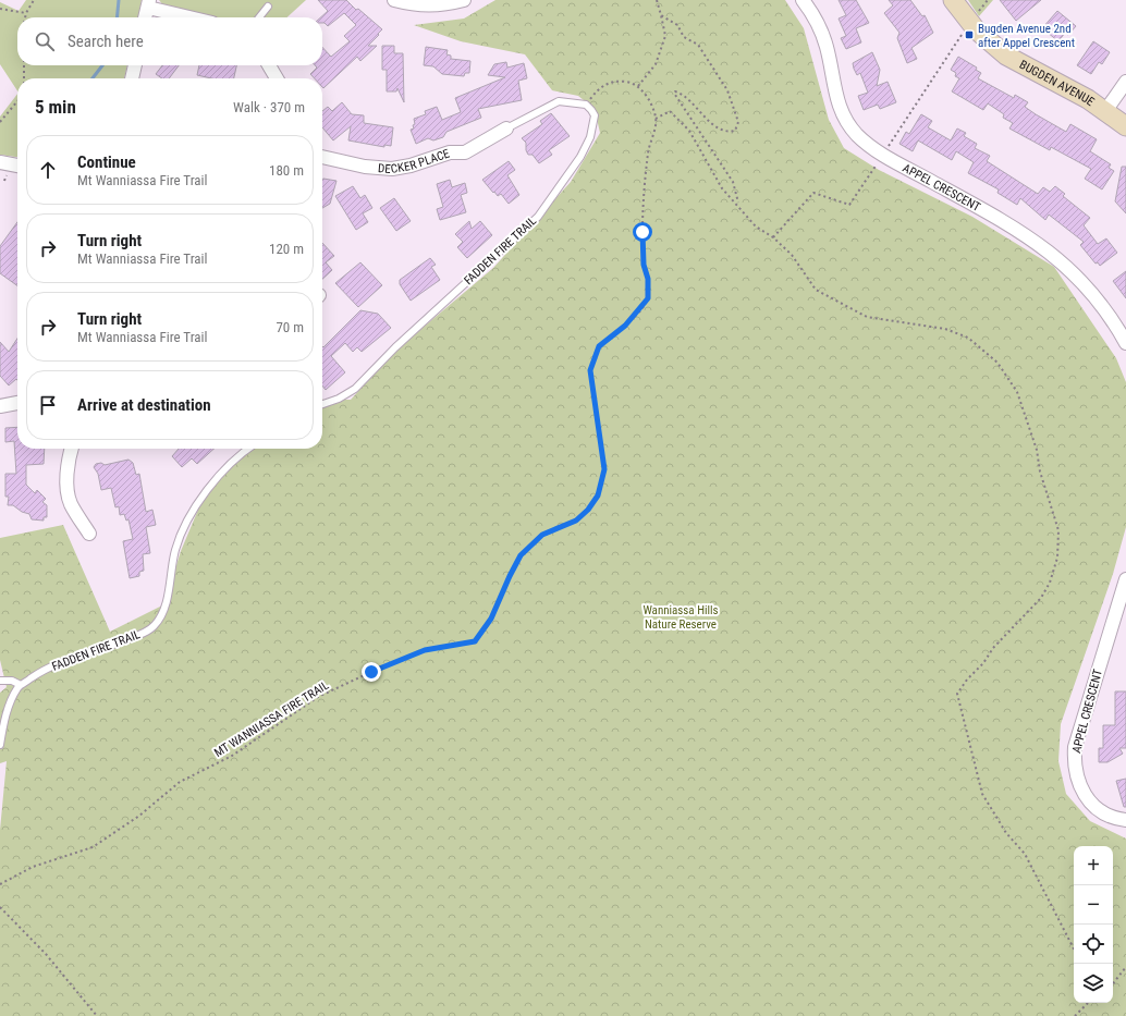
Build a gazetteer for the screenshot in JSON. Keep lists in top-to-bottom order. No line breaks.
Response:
{"streets":{"street":["BUGDEN AVENUE","DECKER PLACE","APPEL CRESCENT"],"lane":["FADDEN FIRE TRAIL"],"path":["MT WANNIASSA FIRE TRAIL"]},"parks":["Wanniassa Hills Nature Reserve"],"places":{"transit":["Bugden Avenue 2nd after Appel Crescent"]},"page":{"search":"Search here","heading":["5 min","Walk · 370 m"],"list":[["Continue","Mt Wanniassa Fire Trail","180 m"],["Turn right","Mt Wanniassa Fire Trail","120 m"],["Turn right","Mt Wanniassa Fire Trail","70 m"],"Arrive at destination"],"map_buttons":["+","−"]}}
